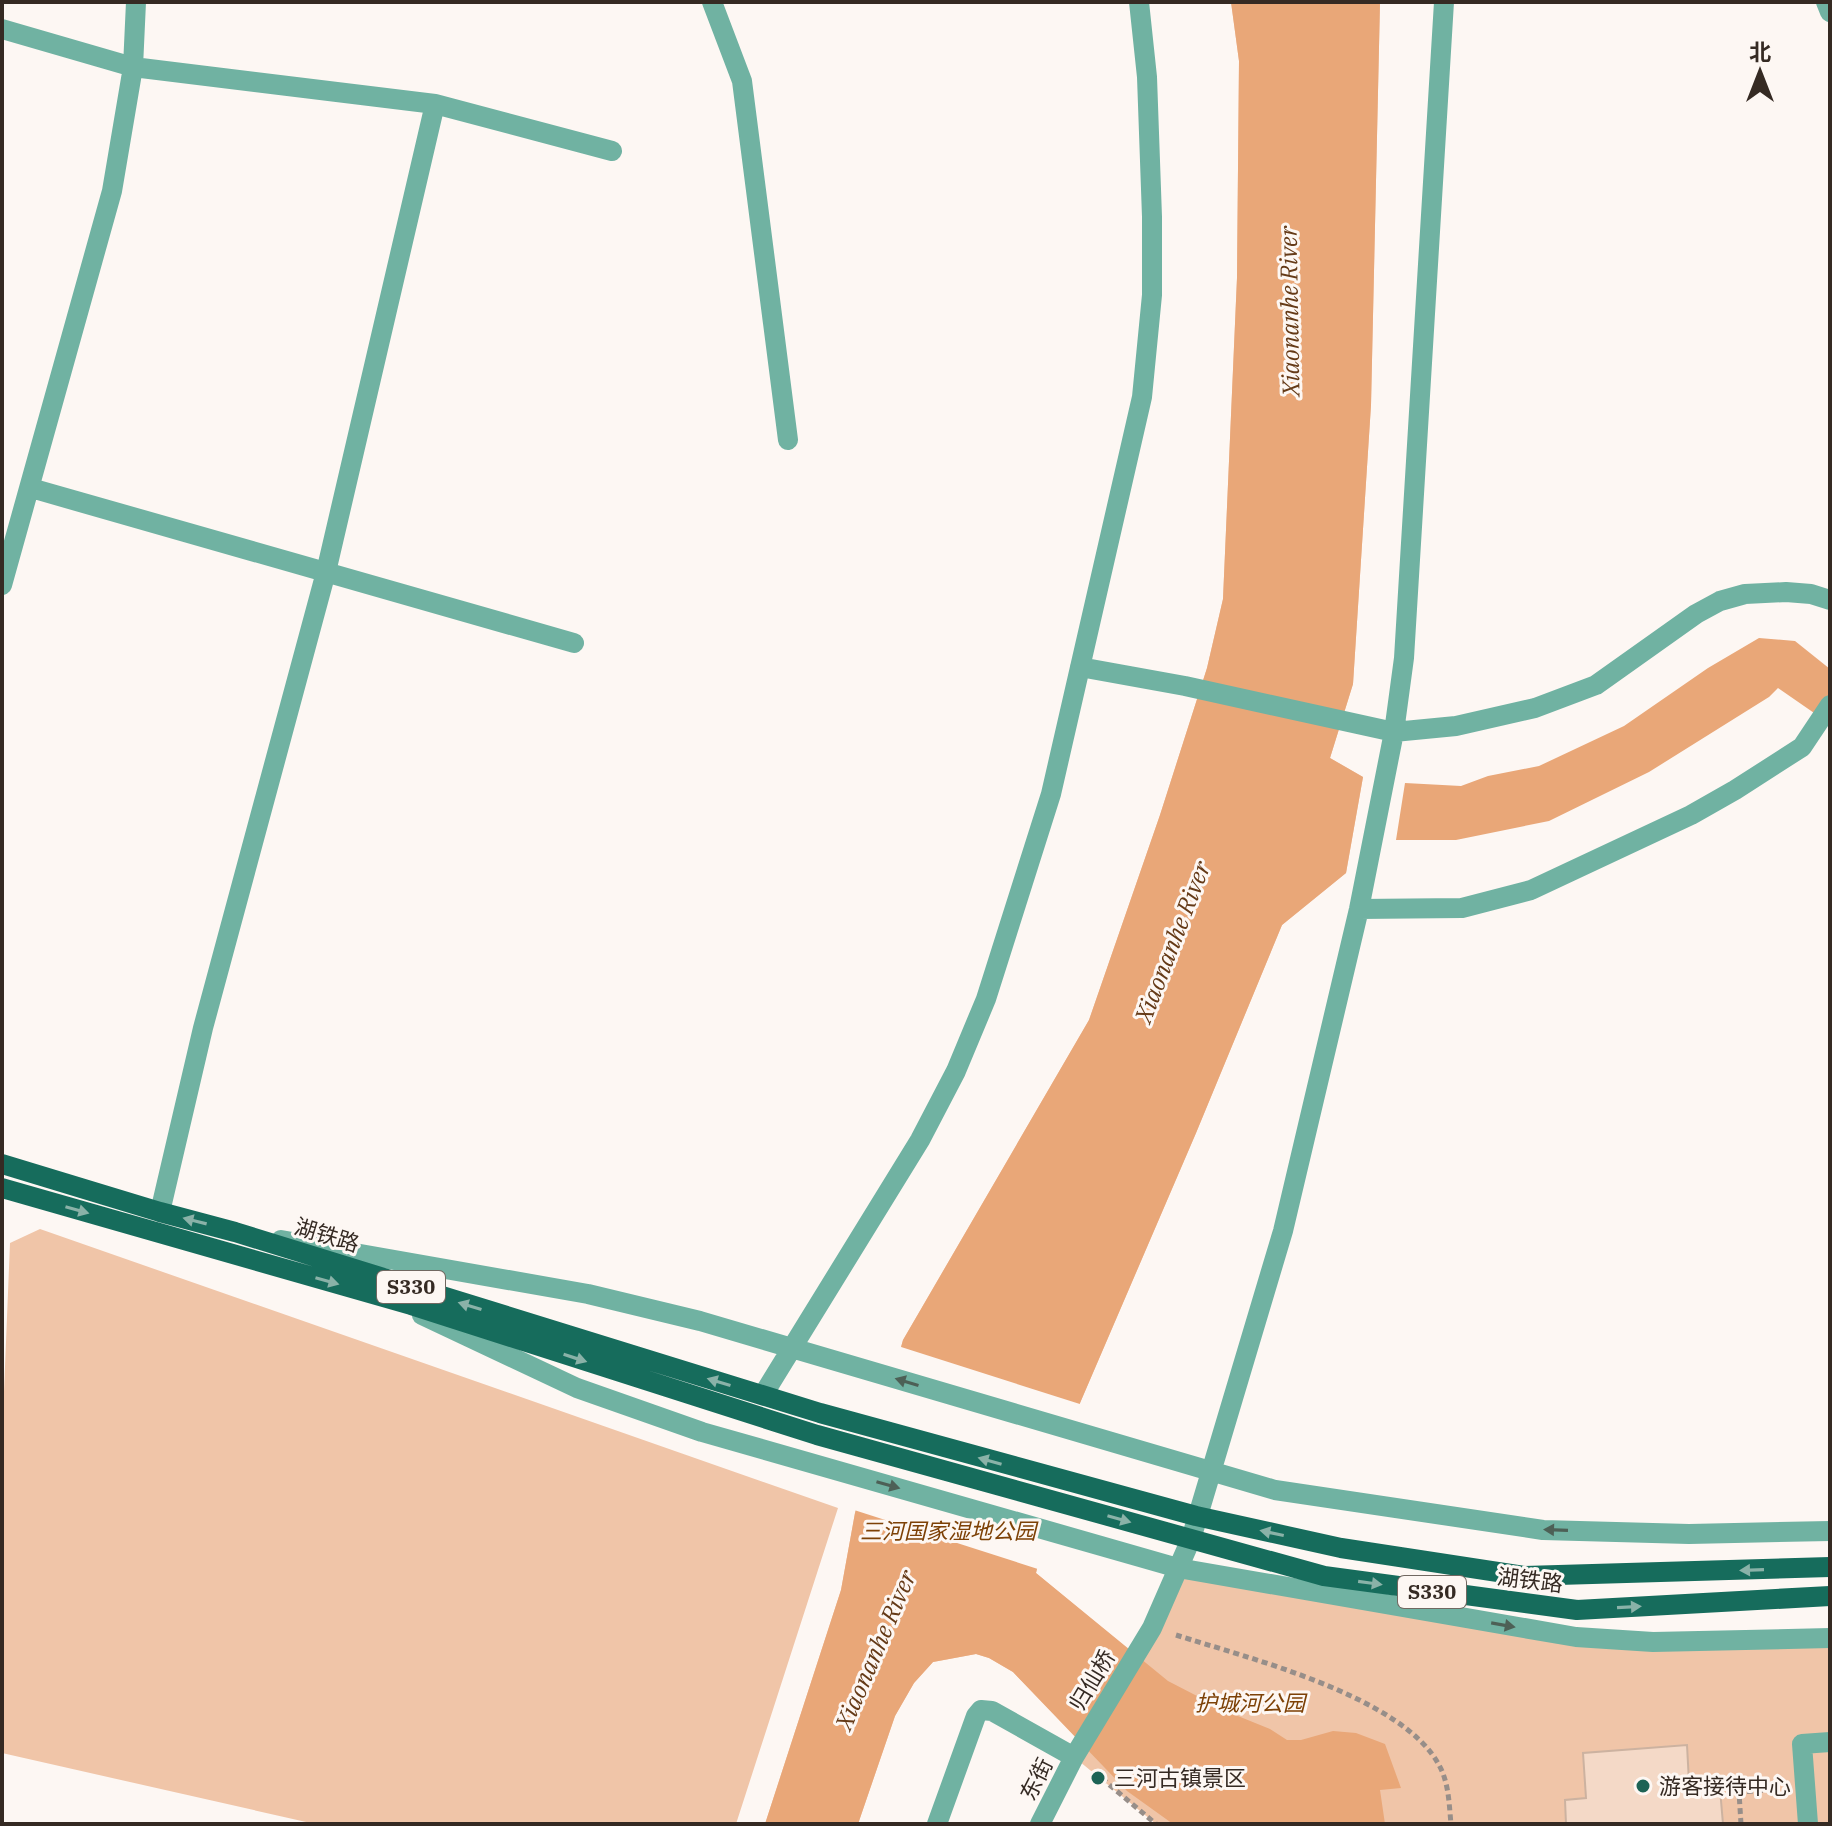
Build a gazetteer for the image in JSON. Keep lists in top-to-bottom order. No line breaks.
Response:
{"streets":{"main road":["湖铁路","S330"],"street":["归仙桥","东街"]},"crossings":[["湖铁路","归仙桥"],["归仙桥","东街"]],"water":["Xiaonanhe River"],"parks":["三河国家湿地公园","护城河公园"],"places":["三河古镇景区","游客接待中心"],"north":"top"}
